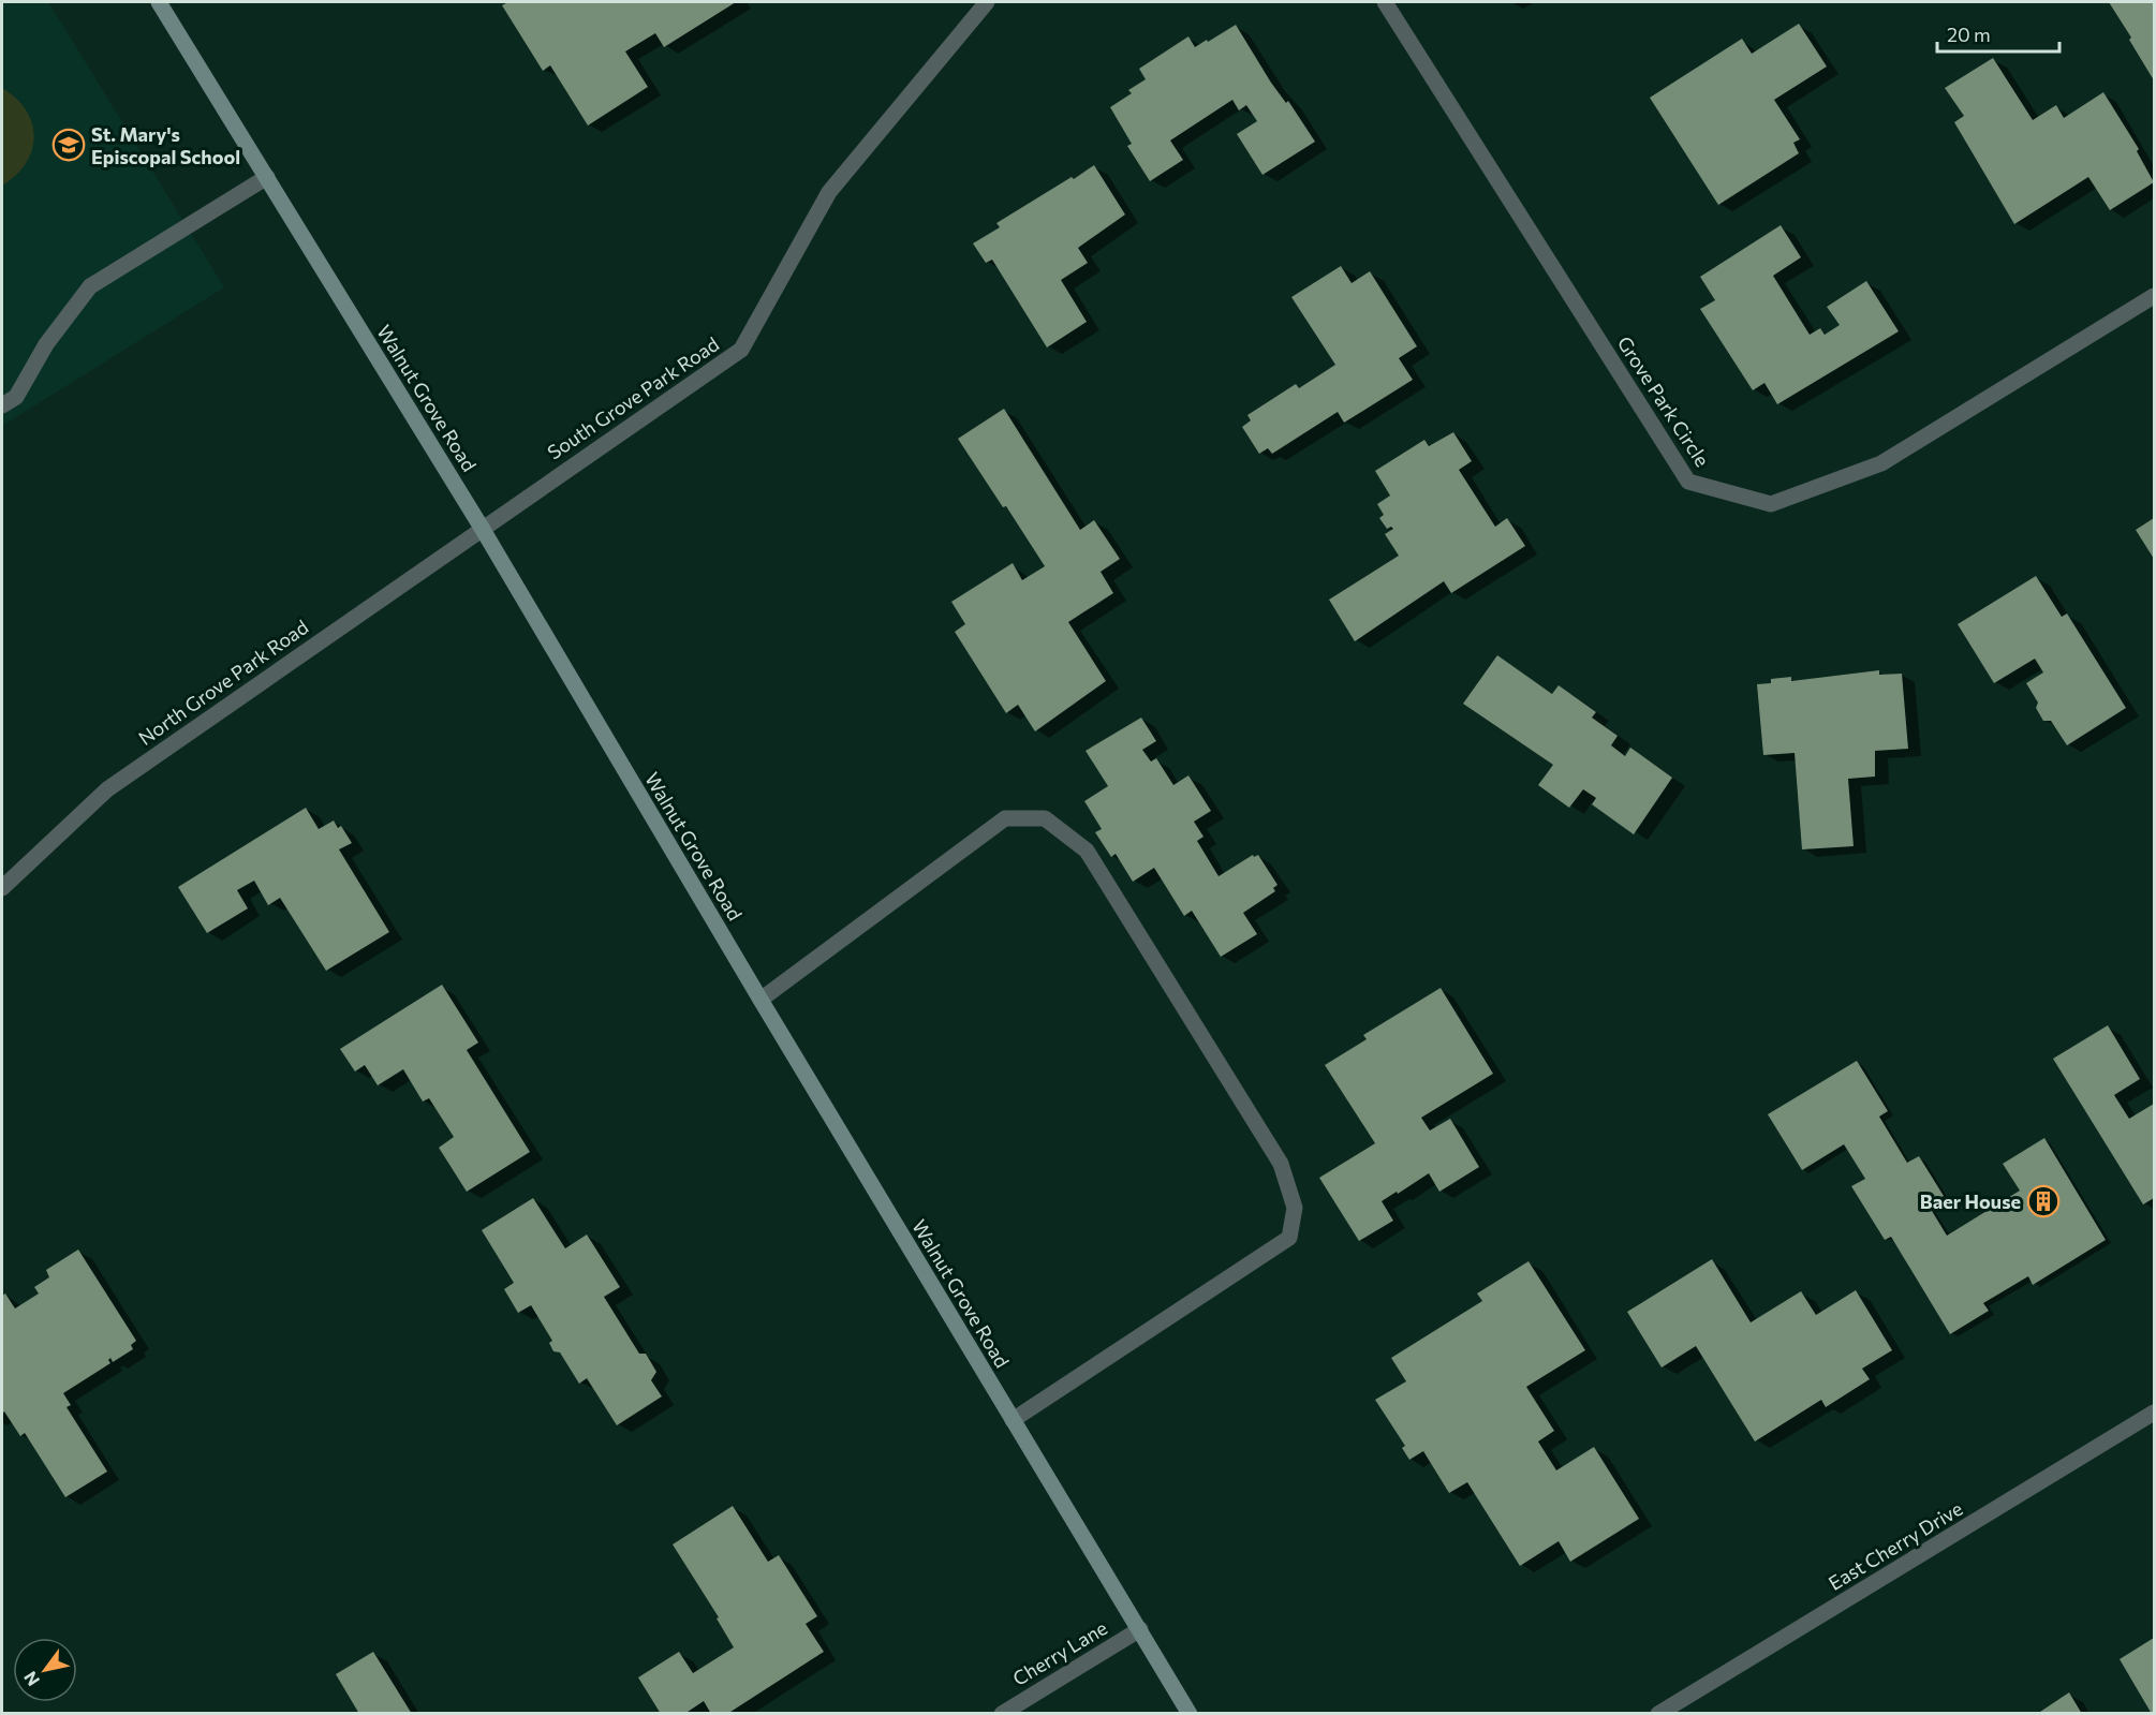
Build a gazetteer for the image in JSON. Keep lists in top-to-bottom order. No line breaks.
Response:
{"streets":{"main road":["Walnut Grove Road"],"street":["South Grove Park Road","Grove Park Circle","North Grove Park Road","East Cherry Drive","Cherry Lane"]},"crossings":[["Walnut Grove Road","South Grove Park Road"],["Walnut Grove Road","North Grove Park Road"],["Walnut Grove Road","Cherry Lane"],["South Grove Park Road","North Grove Park Road"]],"places":{"school or university":["St. Mary's Episcopal School"],"building":["Baer House"]},"scale_bar":"20 m","north":"bottom left"}
